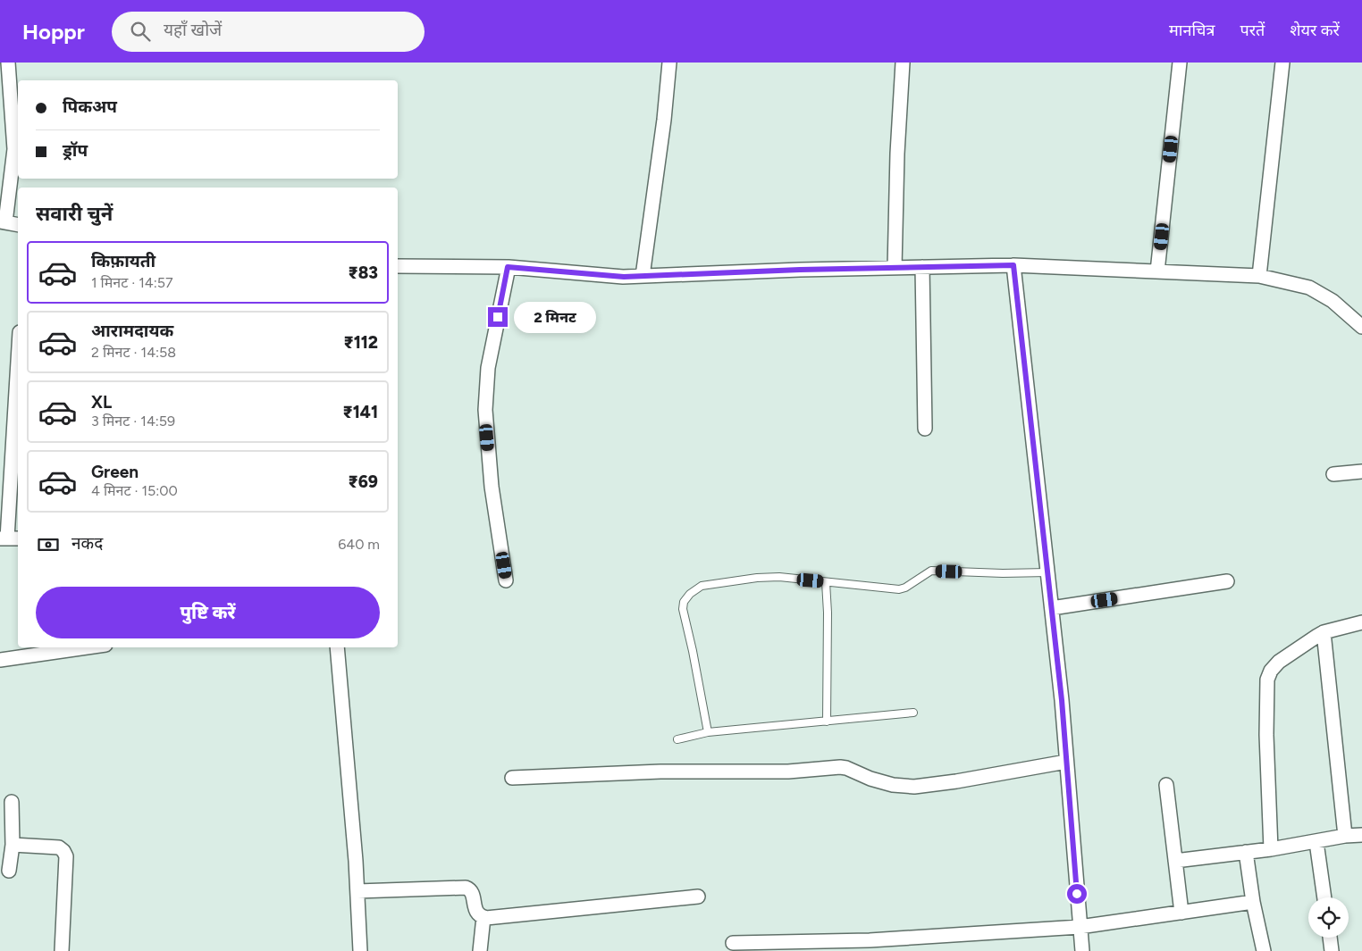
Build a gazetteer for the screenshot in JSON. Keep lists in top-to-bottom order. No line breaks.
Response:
{"page":{"header":"Hoppr","search":"यहाँ खोजें","nav":["मानचित्र","परतें","शेयर करें"],"banner":["पिकअप","ड्रॉप"],"heading":"सवारी चुनें","list":[{"name":"किफ़ायती","note":"1 मिनट · 14:57","value":"₹83"},{"name":"आरामदायक","note":"2 मिनट · 14:58","value":"₹112"},{"name":"XL","note":"3 मिनट · 14:59","value":"₹141"},{"name":"Green","note":"4 मिनट · 15:00","value":"₹69"}],"bubble":"2 मिनट","pay":["नकद","640 m"],"buttons":"पुष्टि करें"}}
